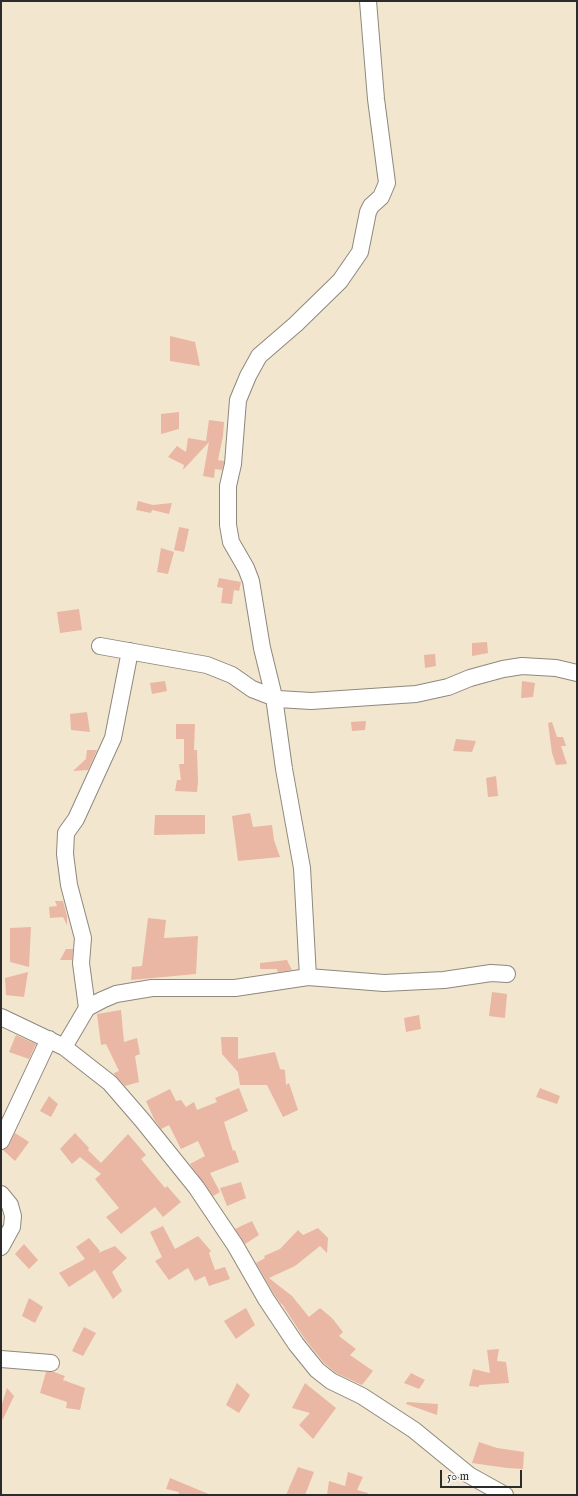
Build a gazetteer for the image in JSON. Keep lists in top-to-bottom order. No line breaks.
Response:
{"scale_bar":"50 m"}
